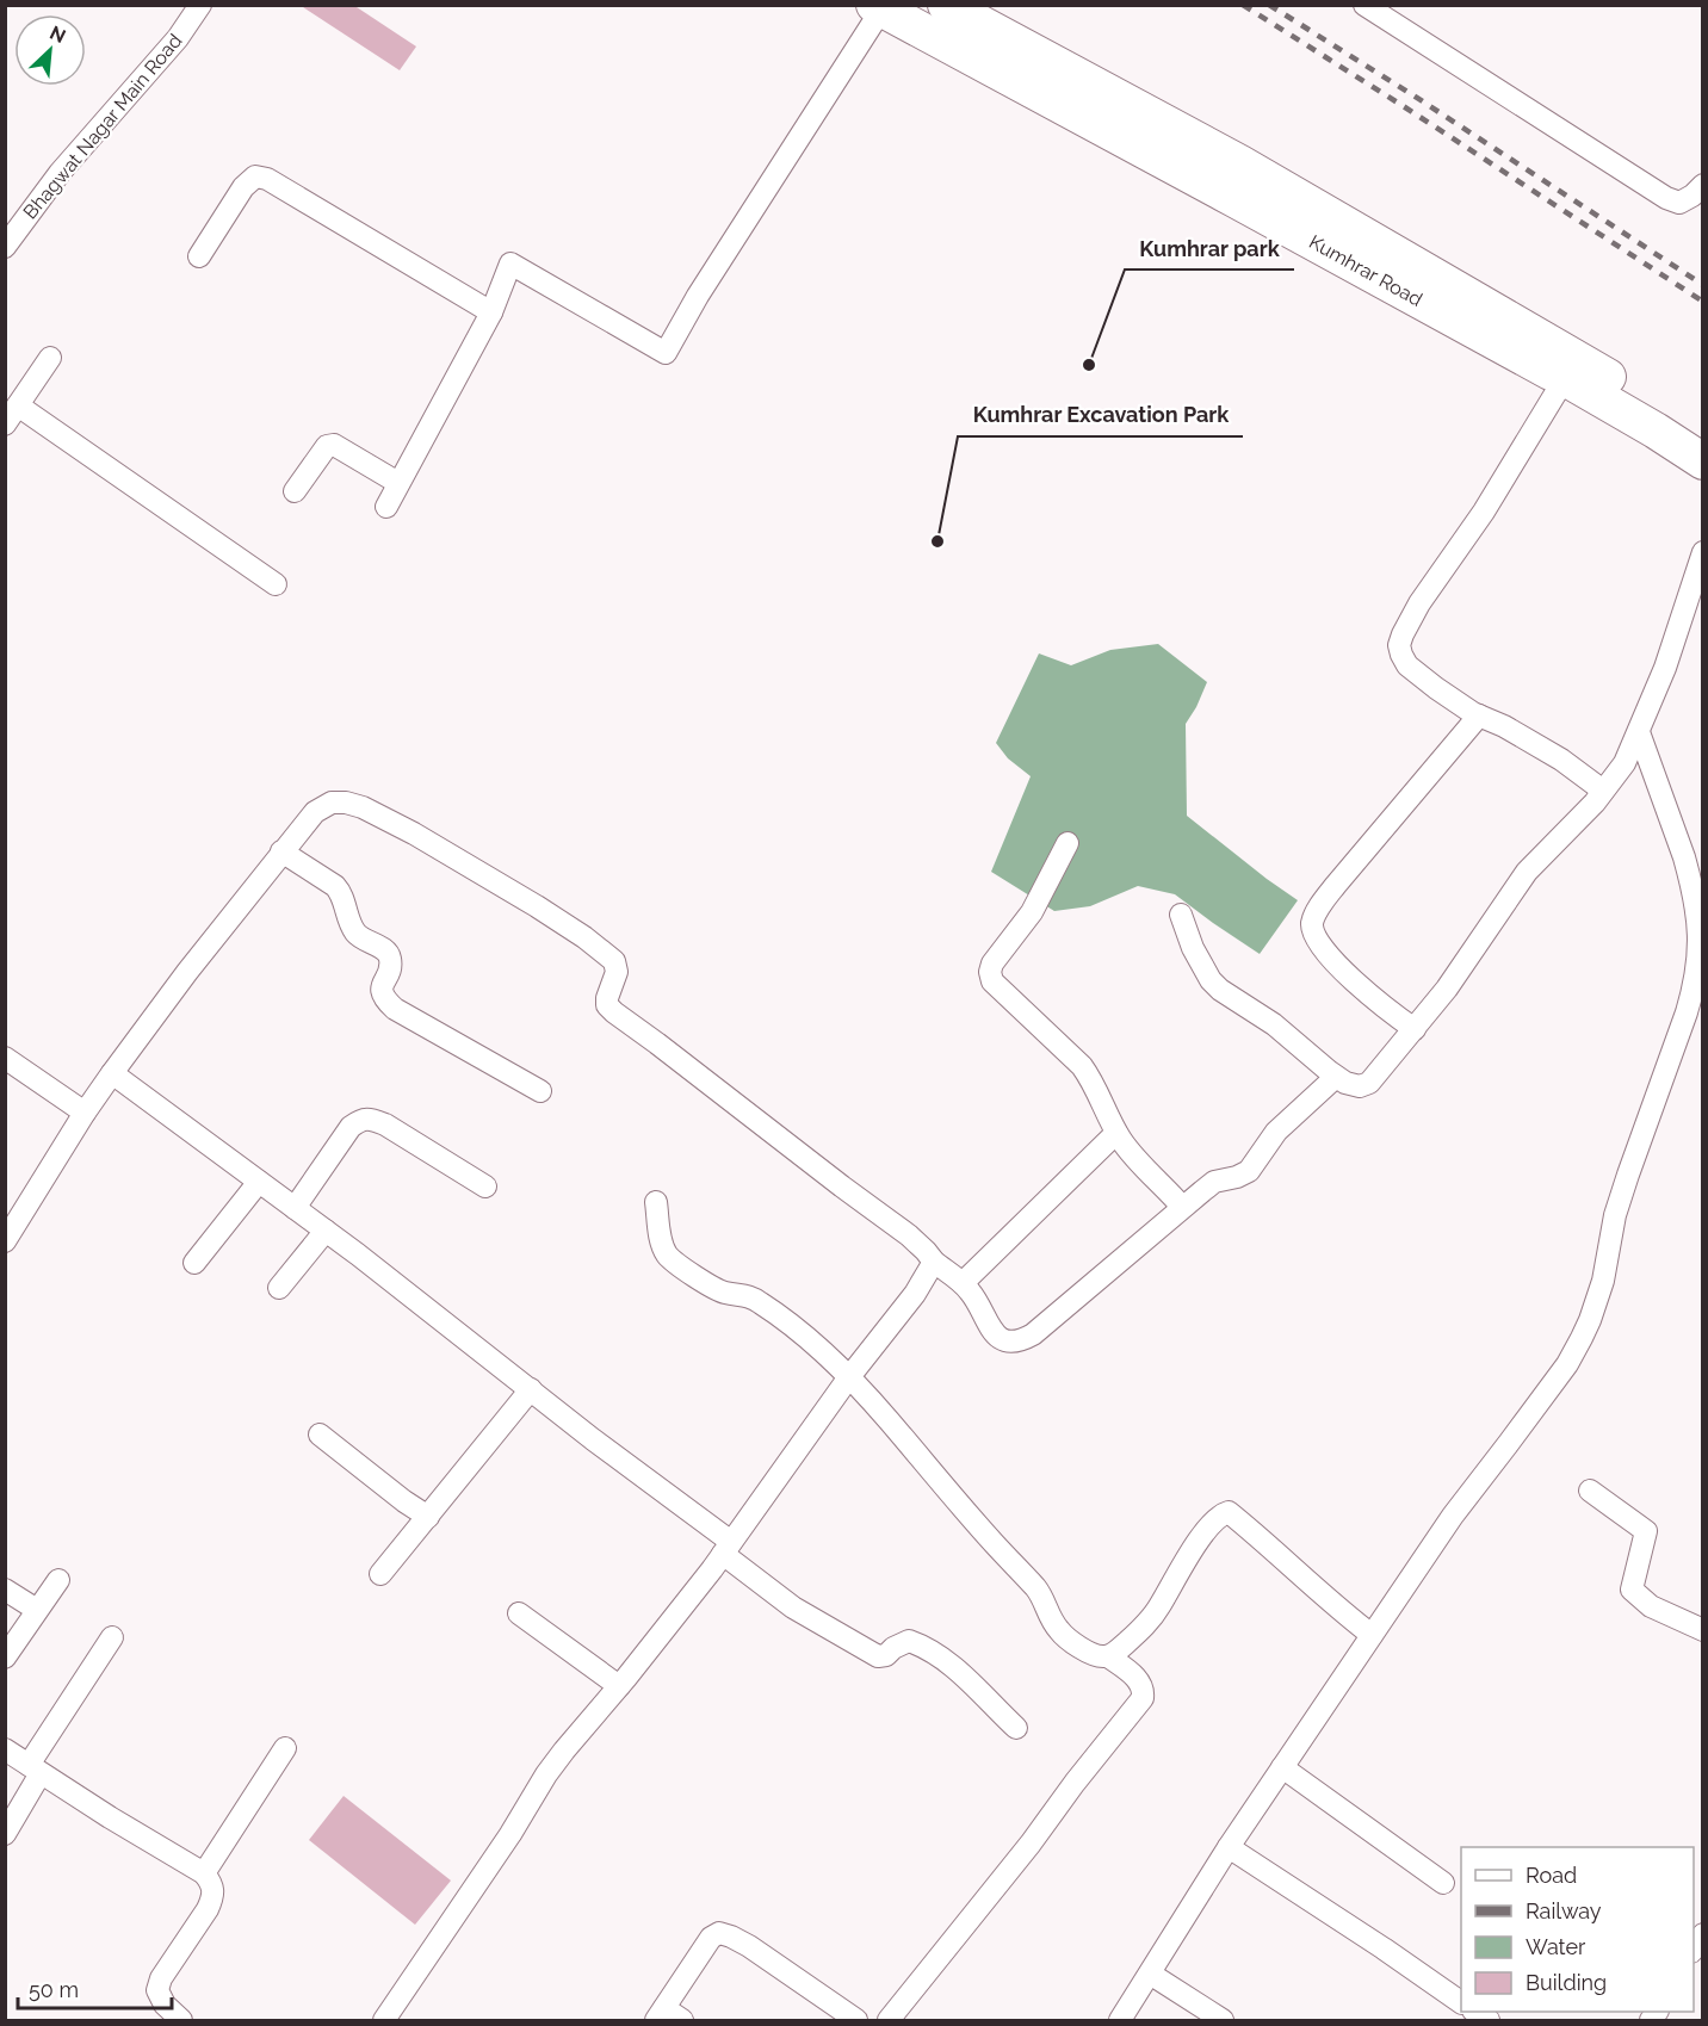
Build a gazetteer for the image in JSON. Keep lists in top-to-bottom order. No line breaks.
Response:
{"streets":{"highway":["Kumhrar Road"],"street":["Bhagwat Nagar Main Road"]},"places":["Kumhrar park","Kumhrar Excavation Park"],"legend":["Road","Railway","Water","Building"],"scale_bar":"50 m","north":"top right"}
